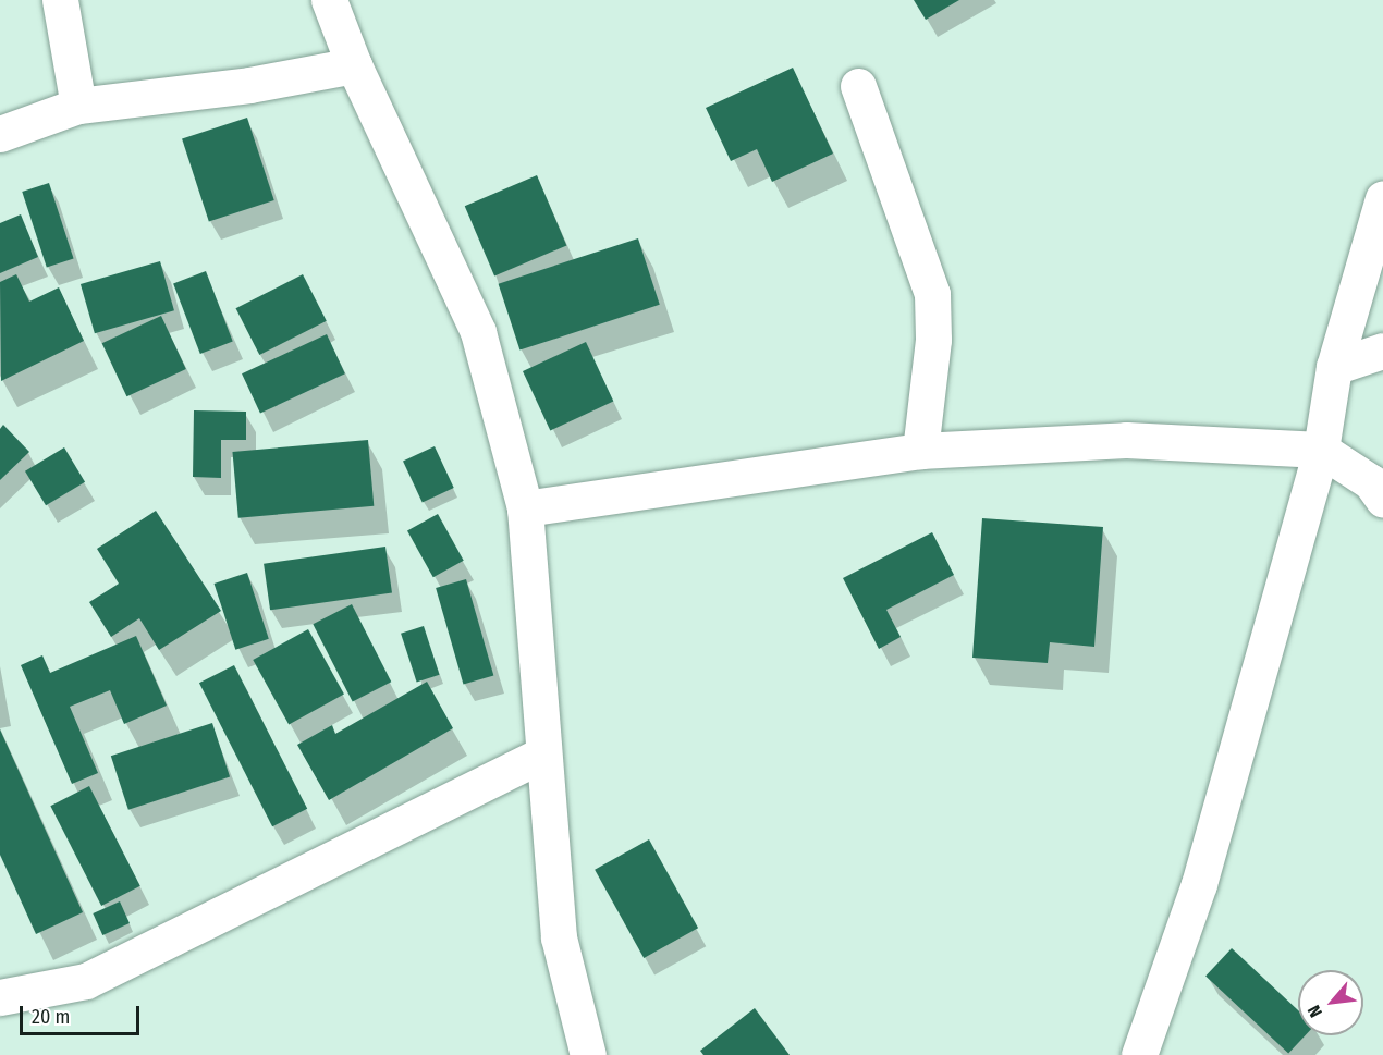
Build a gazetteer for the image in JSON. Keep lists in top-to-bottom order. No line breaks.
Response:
{"scale_bar":"20 m","north":"bottom left"}
